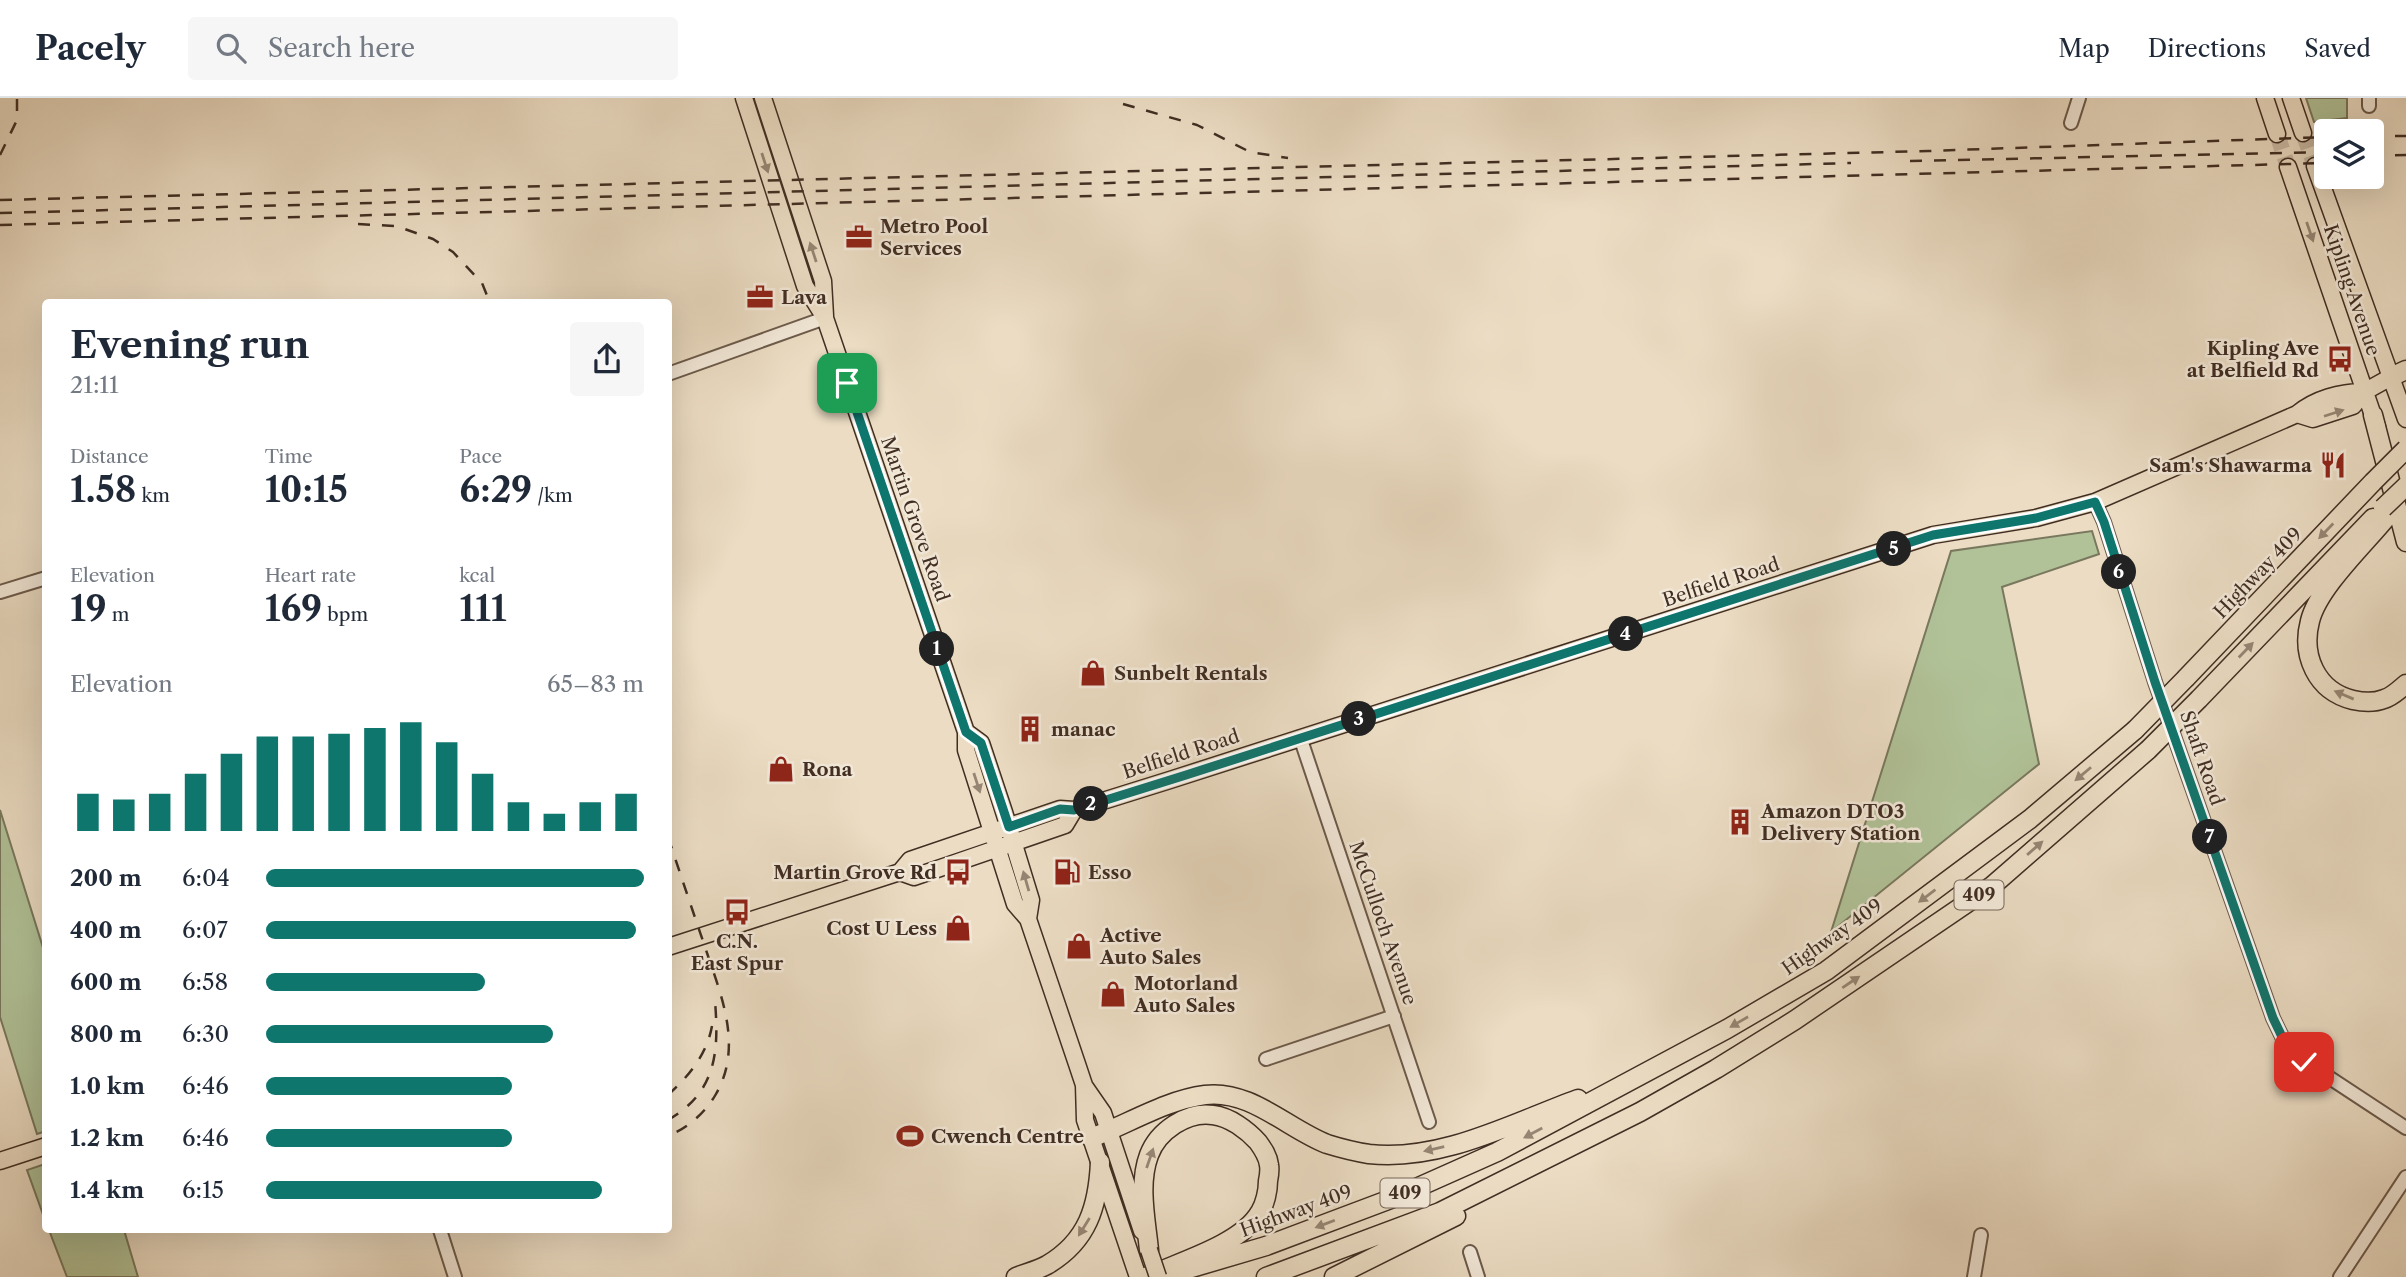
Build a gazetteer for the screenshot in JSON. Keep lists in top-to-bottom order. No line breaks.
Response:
{"streets":{"highway":["Highway 409","409"],"main road":["Kipling Avenue","Martin Grove Road","Belfield Road"],"street":["Shaft Road","McCulloch Avenue"]},"crossings":[["Kipling Avenue","Belfield Road"],["Martin Grove Road","Highway 409"],["Martin Grove Road","Belfield Road"],["Belfield Road","Shaft Road"],["Belfield Road","McCulloch Avenue"]],"places":{"office":["Metro Pool Services","Lava"],"bus stop":["Kipling Ave at Belfield Rd","Martin Grove Rd","C.N. East Spur"],"restaurant":["Sam's Shawarma"],"shop":["Sunbelt Rentals","Rona","Cost U Less","Active Auto Sales","Motorland Auto Sales"],"building":["manac","Amazon DTO3 Delivery Station"],"fuel station":["Esso"],"sports":["Cwench Centre"]},"page":{"header":"Pacely","search":"Search here","nav":["Map","Directions","Saved"],"heading":["Evening run","21:11"],"stats":[["Distance","1.58 km"],["Time","10:15"],["Pace","6:29 /km"],["Elevation","19 m"],["Heart rate","169 bpm"],["kcal","111"]],"pins":["5","6","4","1","3","2","7"],"chart":["Elevation","65–83 m"],"list":[{"name":"200 m","note":"6:04"},{"name":"400 m","note":"6:07"},{"name":"600 m","note":"6:58"},{"name":"800 m","note":"6:30"},{"name":"1.0 km","note":"6:46"},{"name":"1.2 km","note":"6:46"},{"name":"1.4 km","note":"6:15"}]}}
